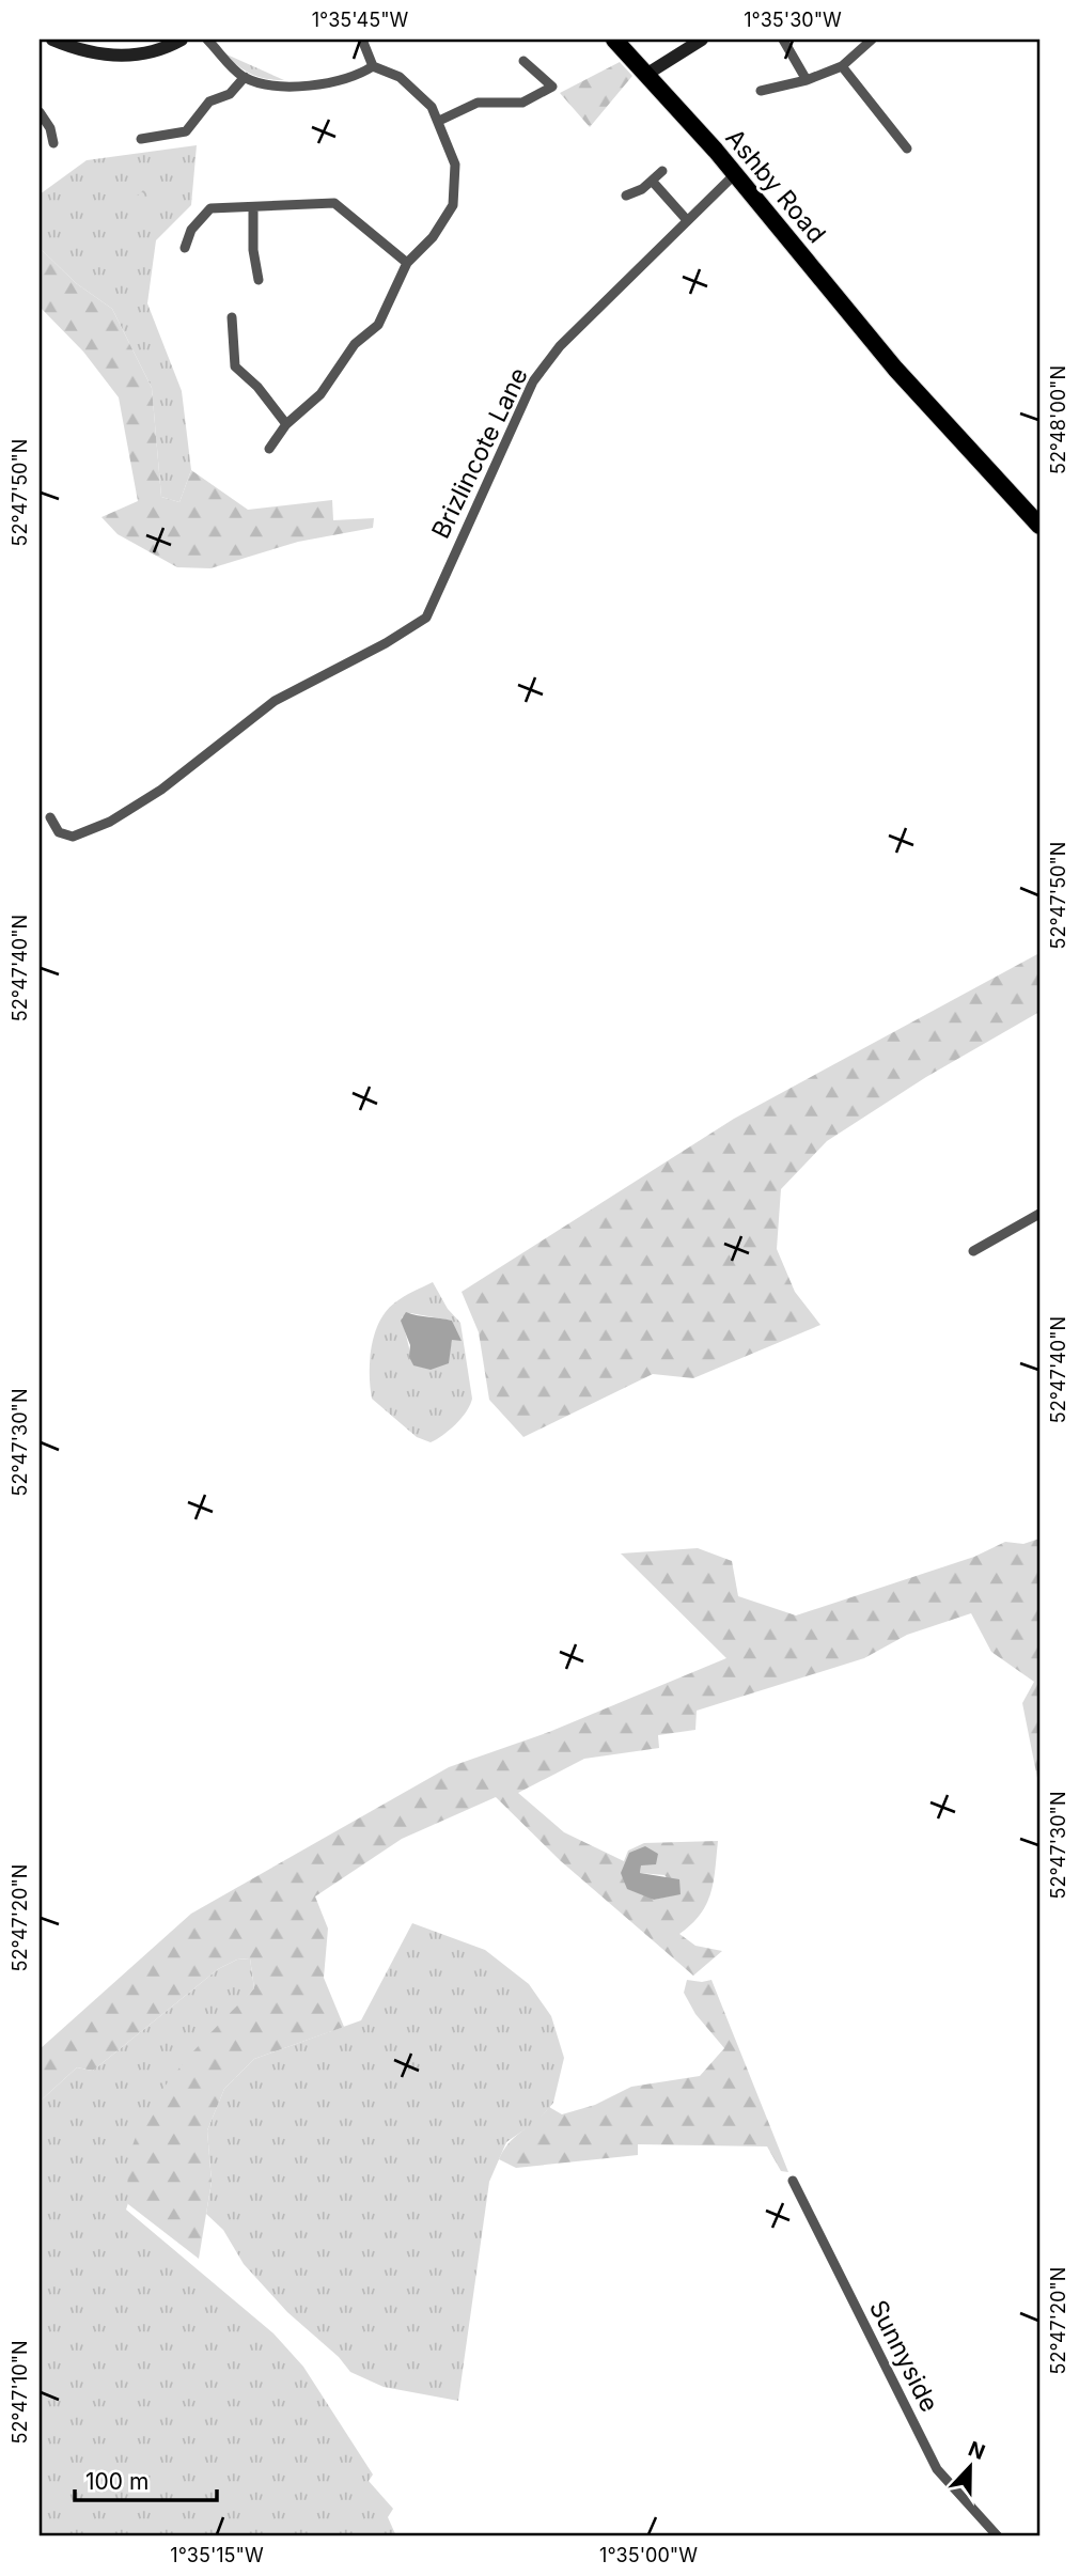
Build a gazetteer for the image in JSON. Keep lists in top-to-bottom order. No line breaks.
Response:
{"streets":{"highway":["Ashby Road"],"street":["Brizlincote Lane","Sunnyside"]},"crossings":[["Ashby Road","Brizlincote Lane"]],"scale_bar":"100 m","north":"top","coordinates":["1°35'45\"W","1°35'30\"W","52°48'00\"N","52°47'50\"N","52°47'40\"N","52°47'30\"N","52°47'20\"N","52°47'10\"N","1°35'15\"W","1°35'00\"W"]}
